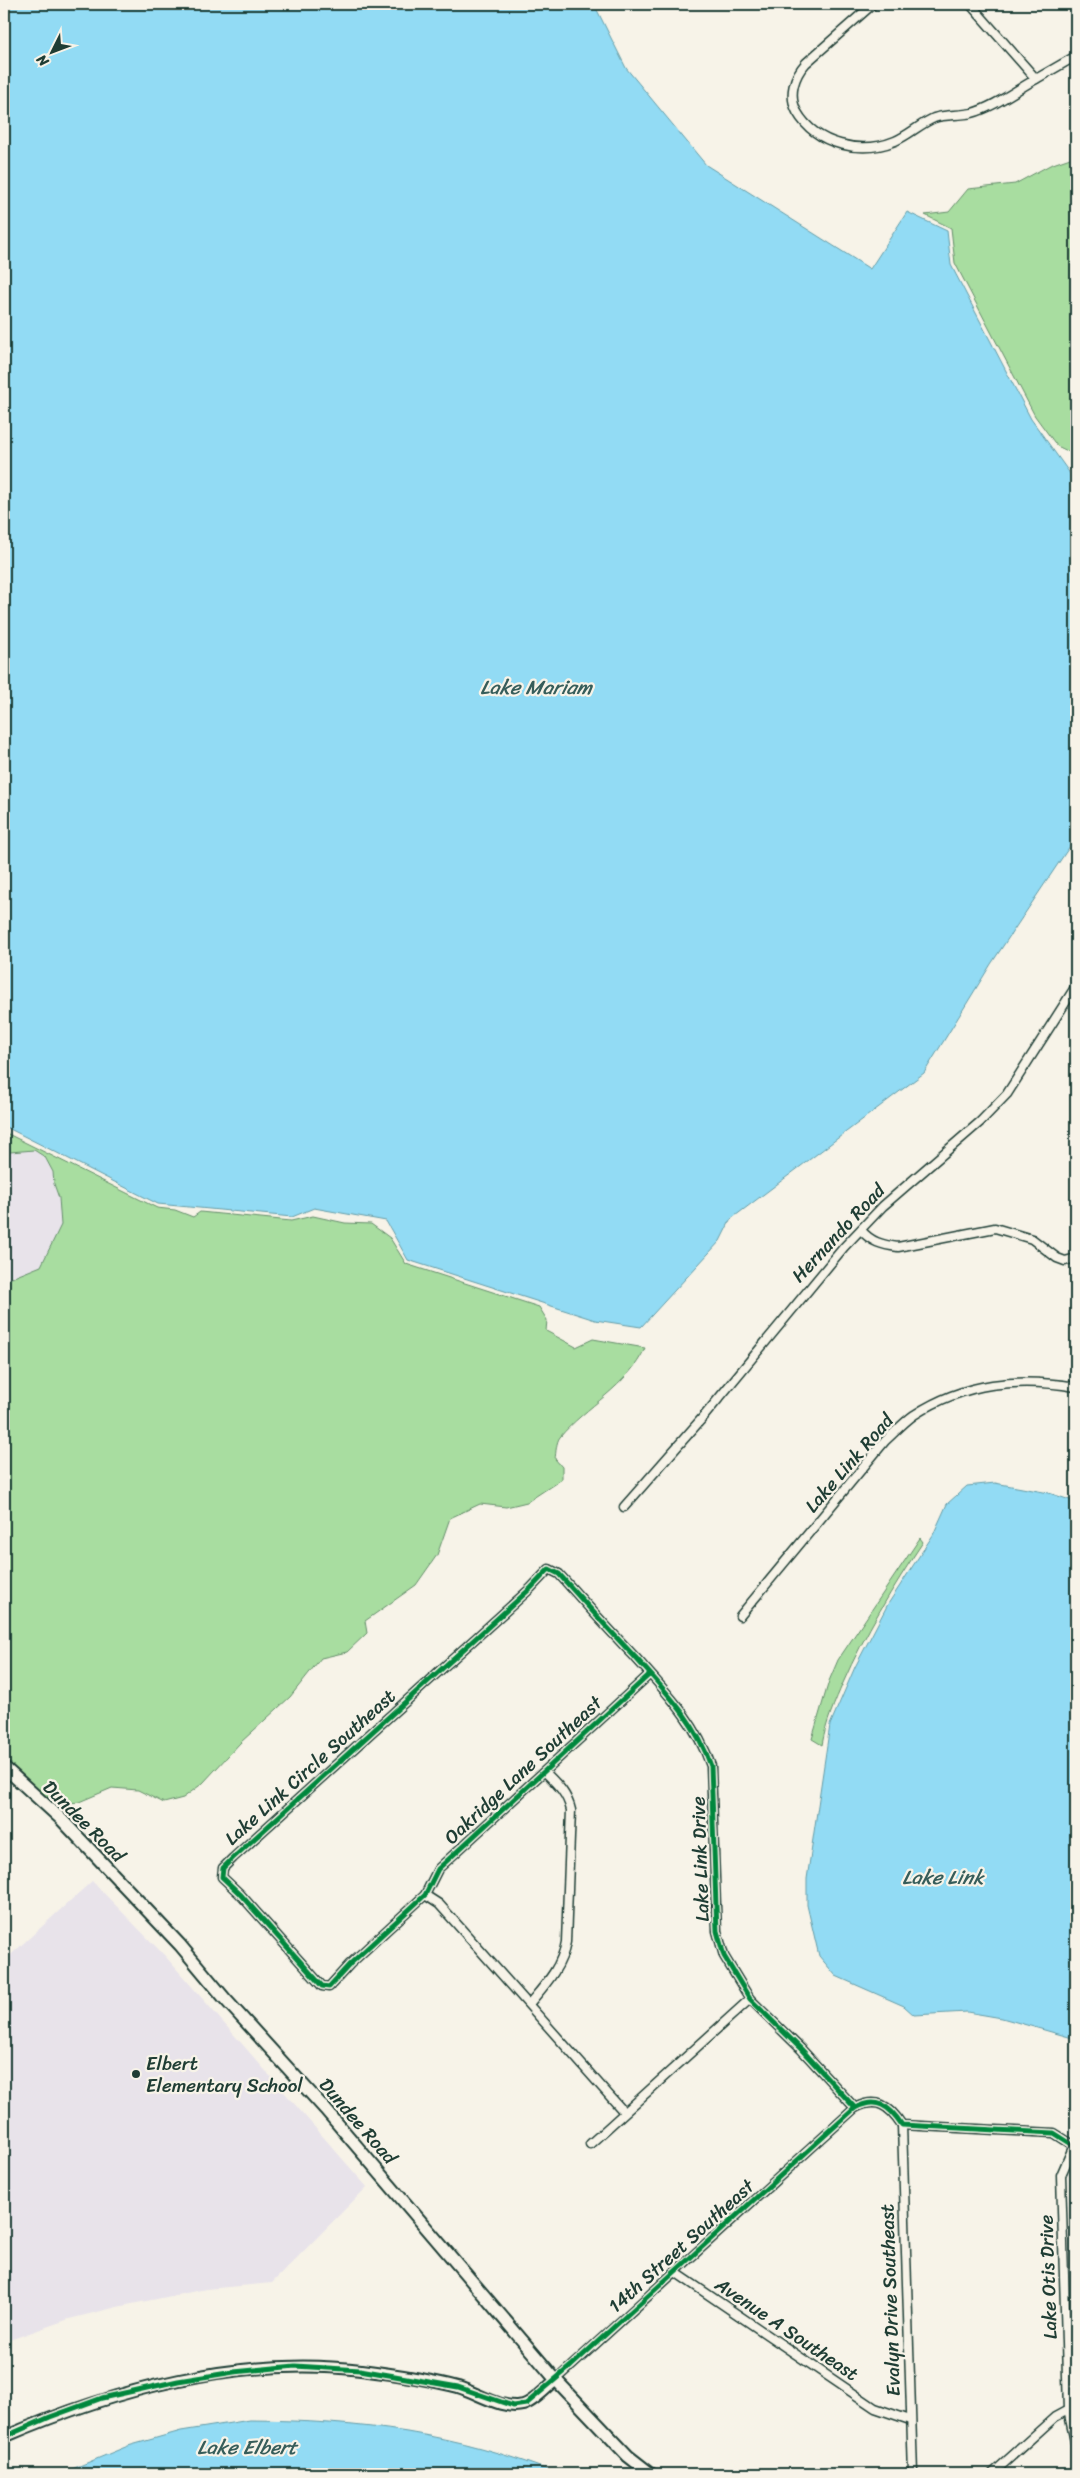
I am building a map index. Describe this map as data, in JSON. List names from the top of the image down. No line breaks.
{"streets":{"main road":["Dundee Road"],"street":["Hernando Road","Lake Link Road","Lake Link Circle Southeast","Oakridge Lane Southeast","Lake Link Drive","14th Street Southeast","Lake Otis Drive","Evalyn Drive Southeast","Avenue A Southeast"]},"crossings":[["Lake Link Circle Southeast","Oakridge Lane Southeast"],["Lake Link Circle Southeast","Lake Link Drive"],["Oakridge Lane Southeast","Lake Link Drive"],["Dundee Road","14th Street Southeast"],["Lake Link Drive","14th Street Southeast"],["14th Street Southeast","Avenue A Southeast"],["Evalyn Drive Southeast","Avenue A Southeast"]],"water":["Lake Mariam","Lake Link","Lake Elbert"],"places":["Elbert Elementary School"],"north":"bottom left"}
